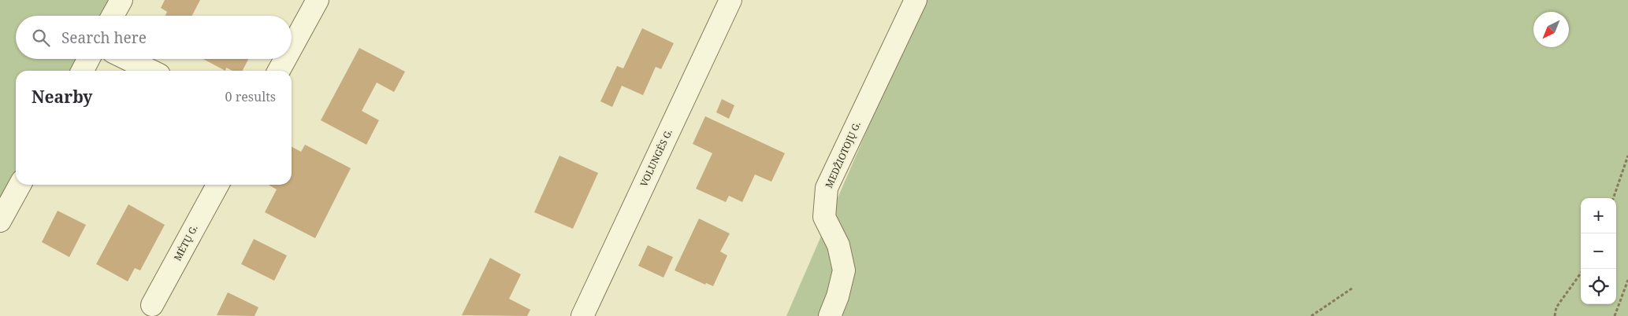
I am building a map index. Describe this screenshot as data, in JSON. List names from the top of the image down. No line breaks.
{"streets":{"street":["MEDŽIOTOJŲ G.","VOLUNGĖS G.","MĖTŲ G."]},"north":"bottom left","page":{"search":"Search here","heading":["Nearby","0 results"],"map_buttons":["+","−"]}}
